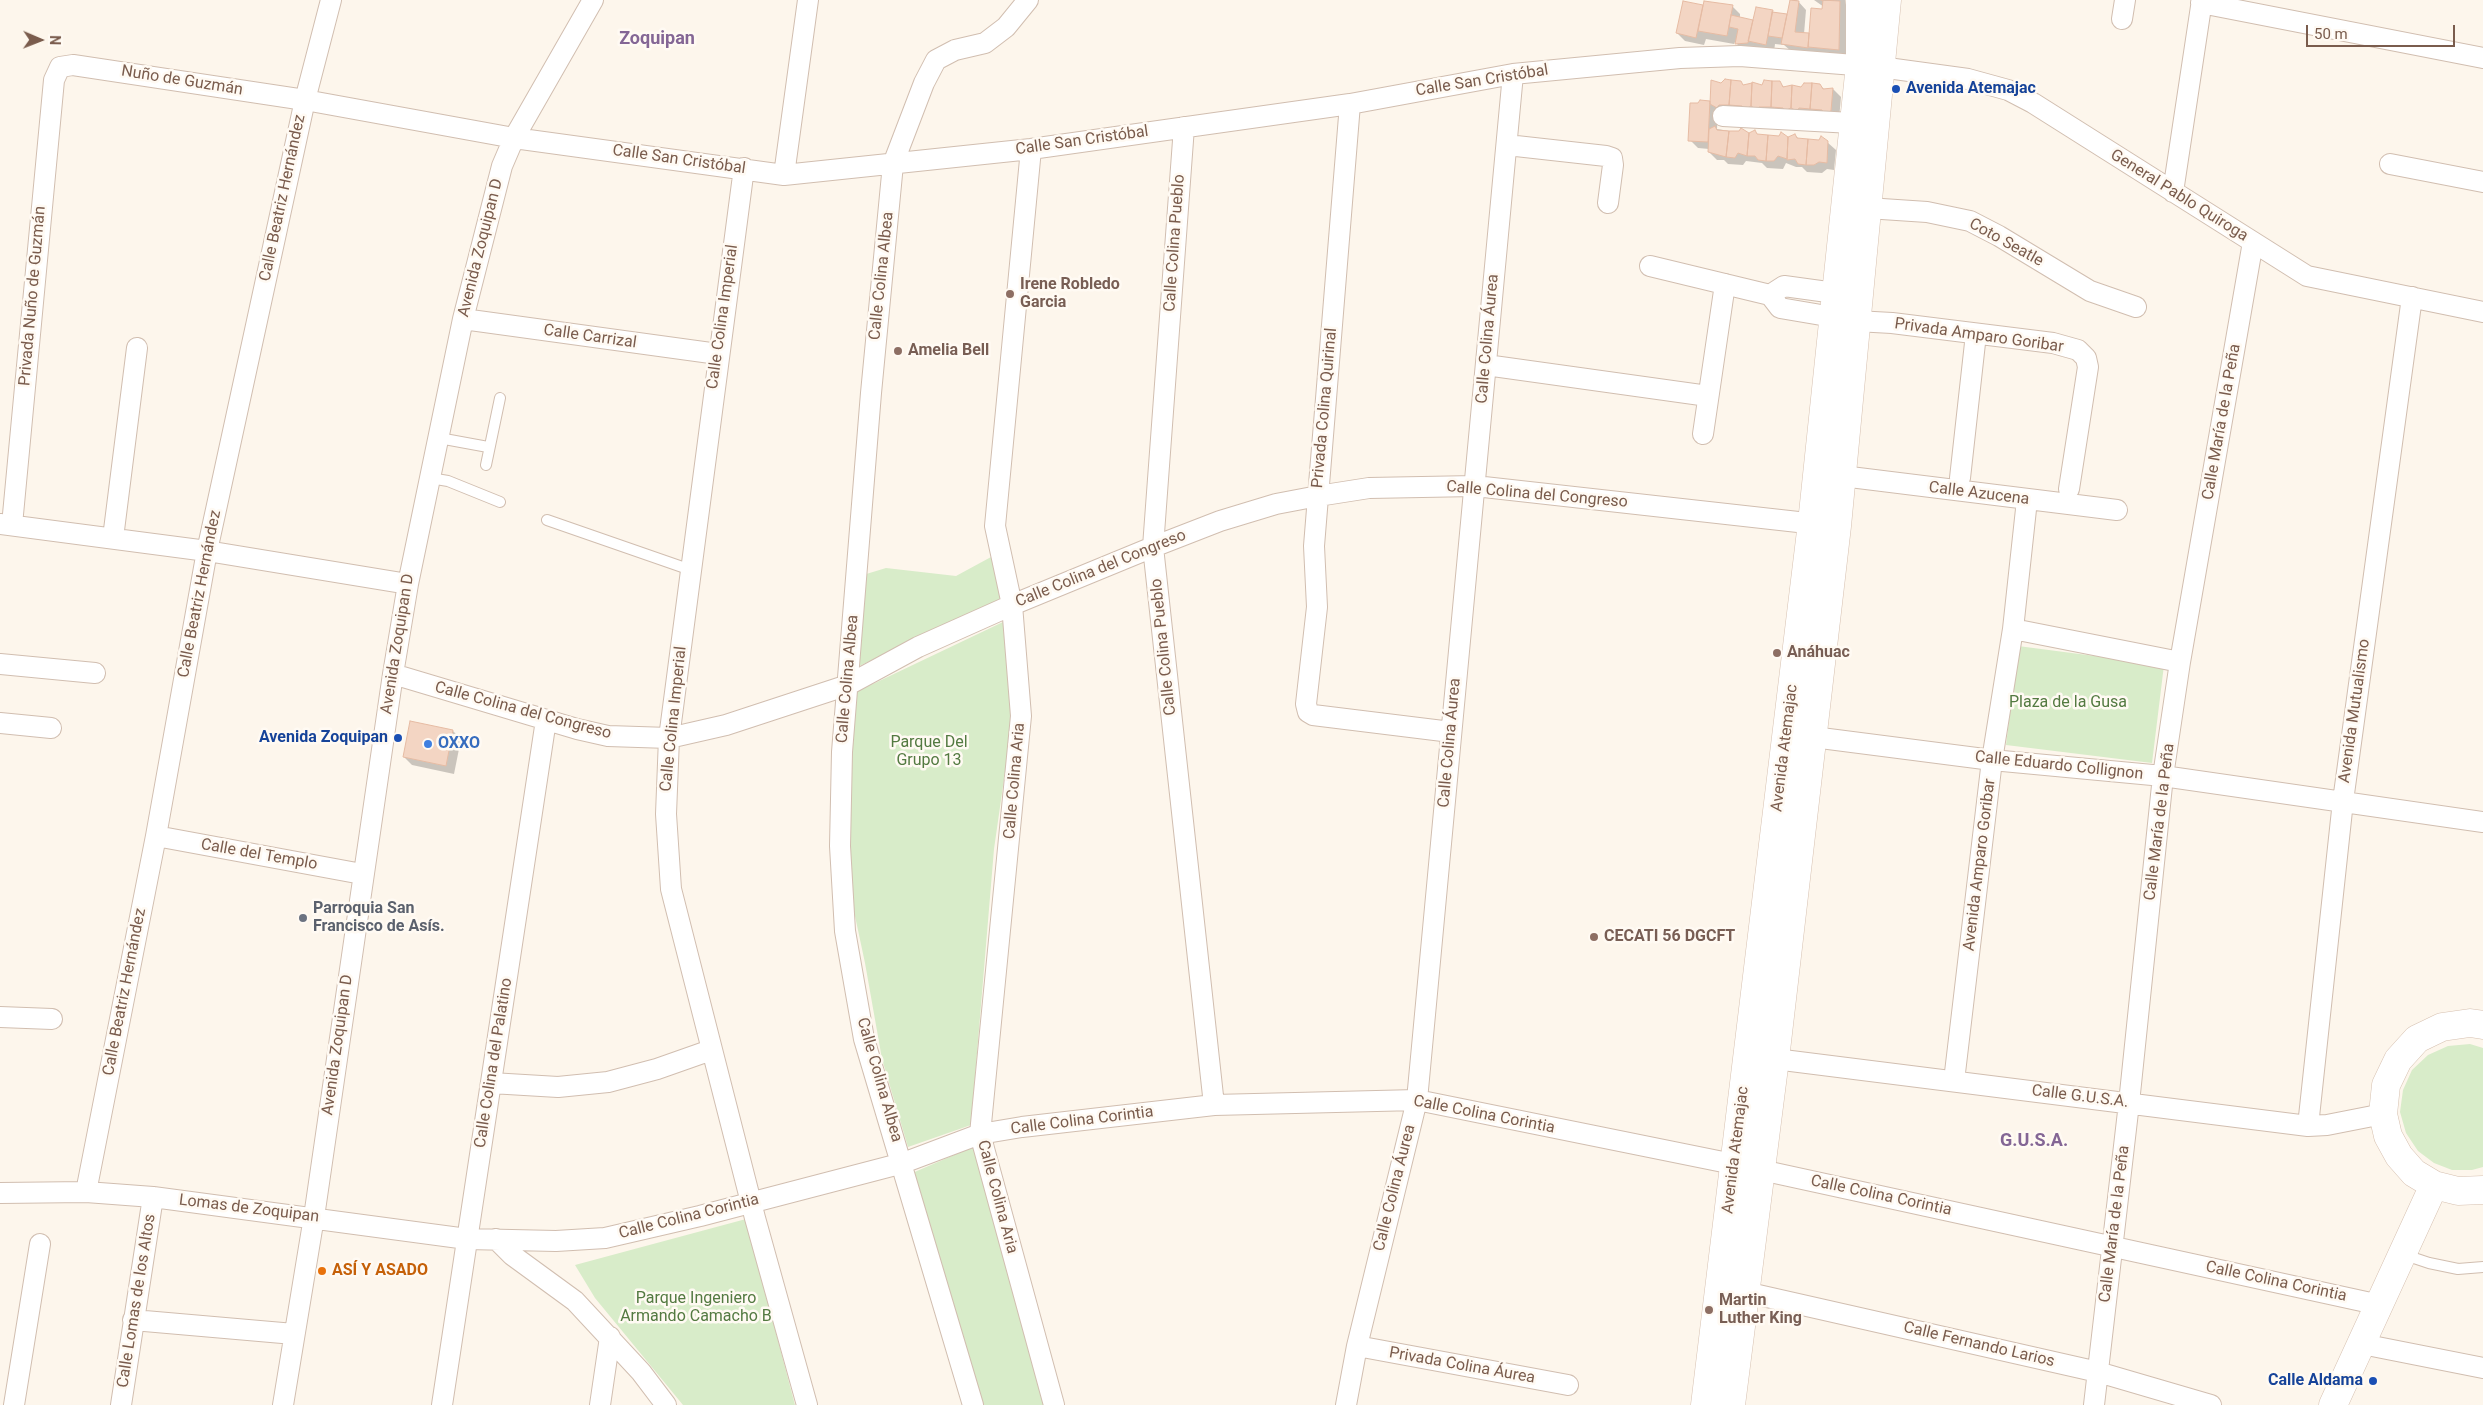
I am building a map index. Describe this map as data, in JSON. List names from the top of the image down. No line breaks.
{"streets":{"main road":["Avenida Atemajac"],"street":["Nuño de Guzmán","Calle San Cristóbal","General Pablo Quiroga","Calle Beatriz Hernández","Calle Colina Pueblo","Coto Seatle","Avenida Zoquipan D","Calle Colina Albea","Privada Nuño de Guzmán","Calle Colina Imperial","Privada Amparo Goribar","Calle Carrizal","Calle Colina Áurea","Privada Colina Quirinal","Calle María de la Peña","Calle Azucena","Calle Colina del Congreso","Avenida Mutualismo","Calle Eduardo Collignon","Calle Colina Aria","Calle del Templo","Avenida Amparo Goribar","Calle Colina del Palatino","Calle G.U.S.A.","Calle Colina Corintia","Lomas de Zoquipan","Calle Lomas de los Altos","Calle Fernando Larios","Privada Colina Áurea"]},"crossings":[["Nuño de Guzmán","Calle San Cristóbal"],["Nuño de Guzmán","Calle Beatriz Hernández"],["Nuño de Guzmán","Privada Nuño de Guzmán"],["Calle San Cristóbal","General Pablo Quiroga"],["Calle San Cristóbal","Calle Beatriz Hernández"],["Calle San Cristóbal","Calle Colina Pueblo"],["Calle San Cristóbal","Avenida Zoquipan D"],["Calle San Cristóbal","Calle Colina Albea"],["Calle San Cristóbal","Calle Colina Imperial"],["Calle San Cristóbal","Calle Colina Áurea"],["Calle San Cristóbal","Privada Colina Quirinal"],["Calle San Cristóbal","Avenida Atemajac"],["Calle San Cristóbal","Calle Colina Aria"],["General Pablo Quiroga","Calle María de la Peña"],["General Pablo Quiroga","Avenida Mutualismo"],["General Pablo Quiroga","Avenida Atemajac"],["Calle Beatriz Hernández","Calle del Templo"],["Calle Beatriz Hernández","Lomas de Zoquipan"],["Calle Colina Pueblo","Calle Colina del Congreso"],["Calle Colina Pueblo","Calle Colina Corintia"],["Coto Seatle","Avenida Atemajac"],["Avenida Zoquipan D","Calle Carrizal"],["Avenida Zoquipan D","Calle Colina del Congreso"],["Avenida Zoquipan D","Calle del Templo"],["Avenida Zoquipan D","Lomas de Zoquipan"],["Calle Colina Albea","Calle Colina del Congreso"],["Calle Colina Albea","Calle Colina Corintia"],["Calle Colina Imperial","Calle Carrizal"],["Calle Colina Imperial","Calle Colina del Congreso"],["Calle Colina Imperial","Calle Colina Corintia"],["Privada Amparo Goribar","Avenida Atemajac"],["Calle Colina Áurea","Privada Colina Quirinal"],["Calle Colina Áurea","Calle Colina del Congreso"],["Calle Colina Áurea","Calle Colina Corintia"],["Calle Colina Áurea","Privada Colina Áurea"],["Privada Colina Quirinal","Calle Colina del Congreso"],["Calle María de la Peña","Calle Eduardo Collignon"],["Calle María de la Peña","Calle G.U.S.A."],["Calle María de la Peña","Calle Colina Corintia"],["Calle María de la Peña","Calle Fernando Larios"],["Calle Azucena","Avenida Atemajac"],["Calle Azucena","Avenida Amparo Goribar"],["Calle Colina del Congreso","Avenida Atemajac"],["Calle Colina del Congreso","Calle Colina Aria"],["Calle Colina del Congreso","Calle Colina del Palatino"],["Avenida Mutualismo","Calle Eduardo Collignon"],["Avenida Mutualismo","Calle G.U.S.A."],["Avenida Atemajac","Calle Eduardo Collignon"],["Avenida Atemajac","Calle G.U.S.A."],["Avenida Atemajac","Calle Colina Corintia"],["Avenida Atemajac","Calle Fernando Larios"],["Calle Eduardo Collignon","Avenida Amparo Goribar"],["Calle Colina Aria","Calle Colina Corintia"],["Avenida Amparo Goribar","Calle G.U.S.A."],["Calle Colina del Palatino","Lomas de Zoquipan"],["Calle Colina Corintia","Lomas de Zoquipan"],["Lomas de Zoquipan","Calle Lomas de los Altos"]],"districts":["Zoquipan","G.U.S.A."],"parks":["Plaza de la Gusa","Parque Del Grupo 13","Parque Ingeniero Armando Camacho B"],"places":["Avenida Atemajac","Irene Robledo Garcia","Amelia Bell","Anáhuac","Avenida Zoquipan","OXXO","Parroquia San Francisco de Asís.","CECATI 56 DGCFT","ASÍ Y ASADO","Martin Luther King","Calle Aldama"],"scale_bar":"50 m","north":"right"}
